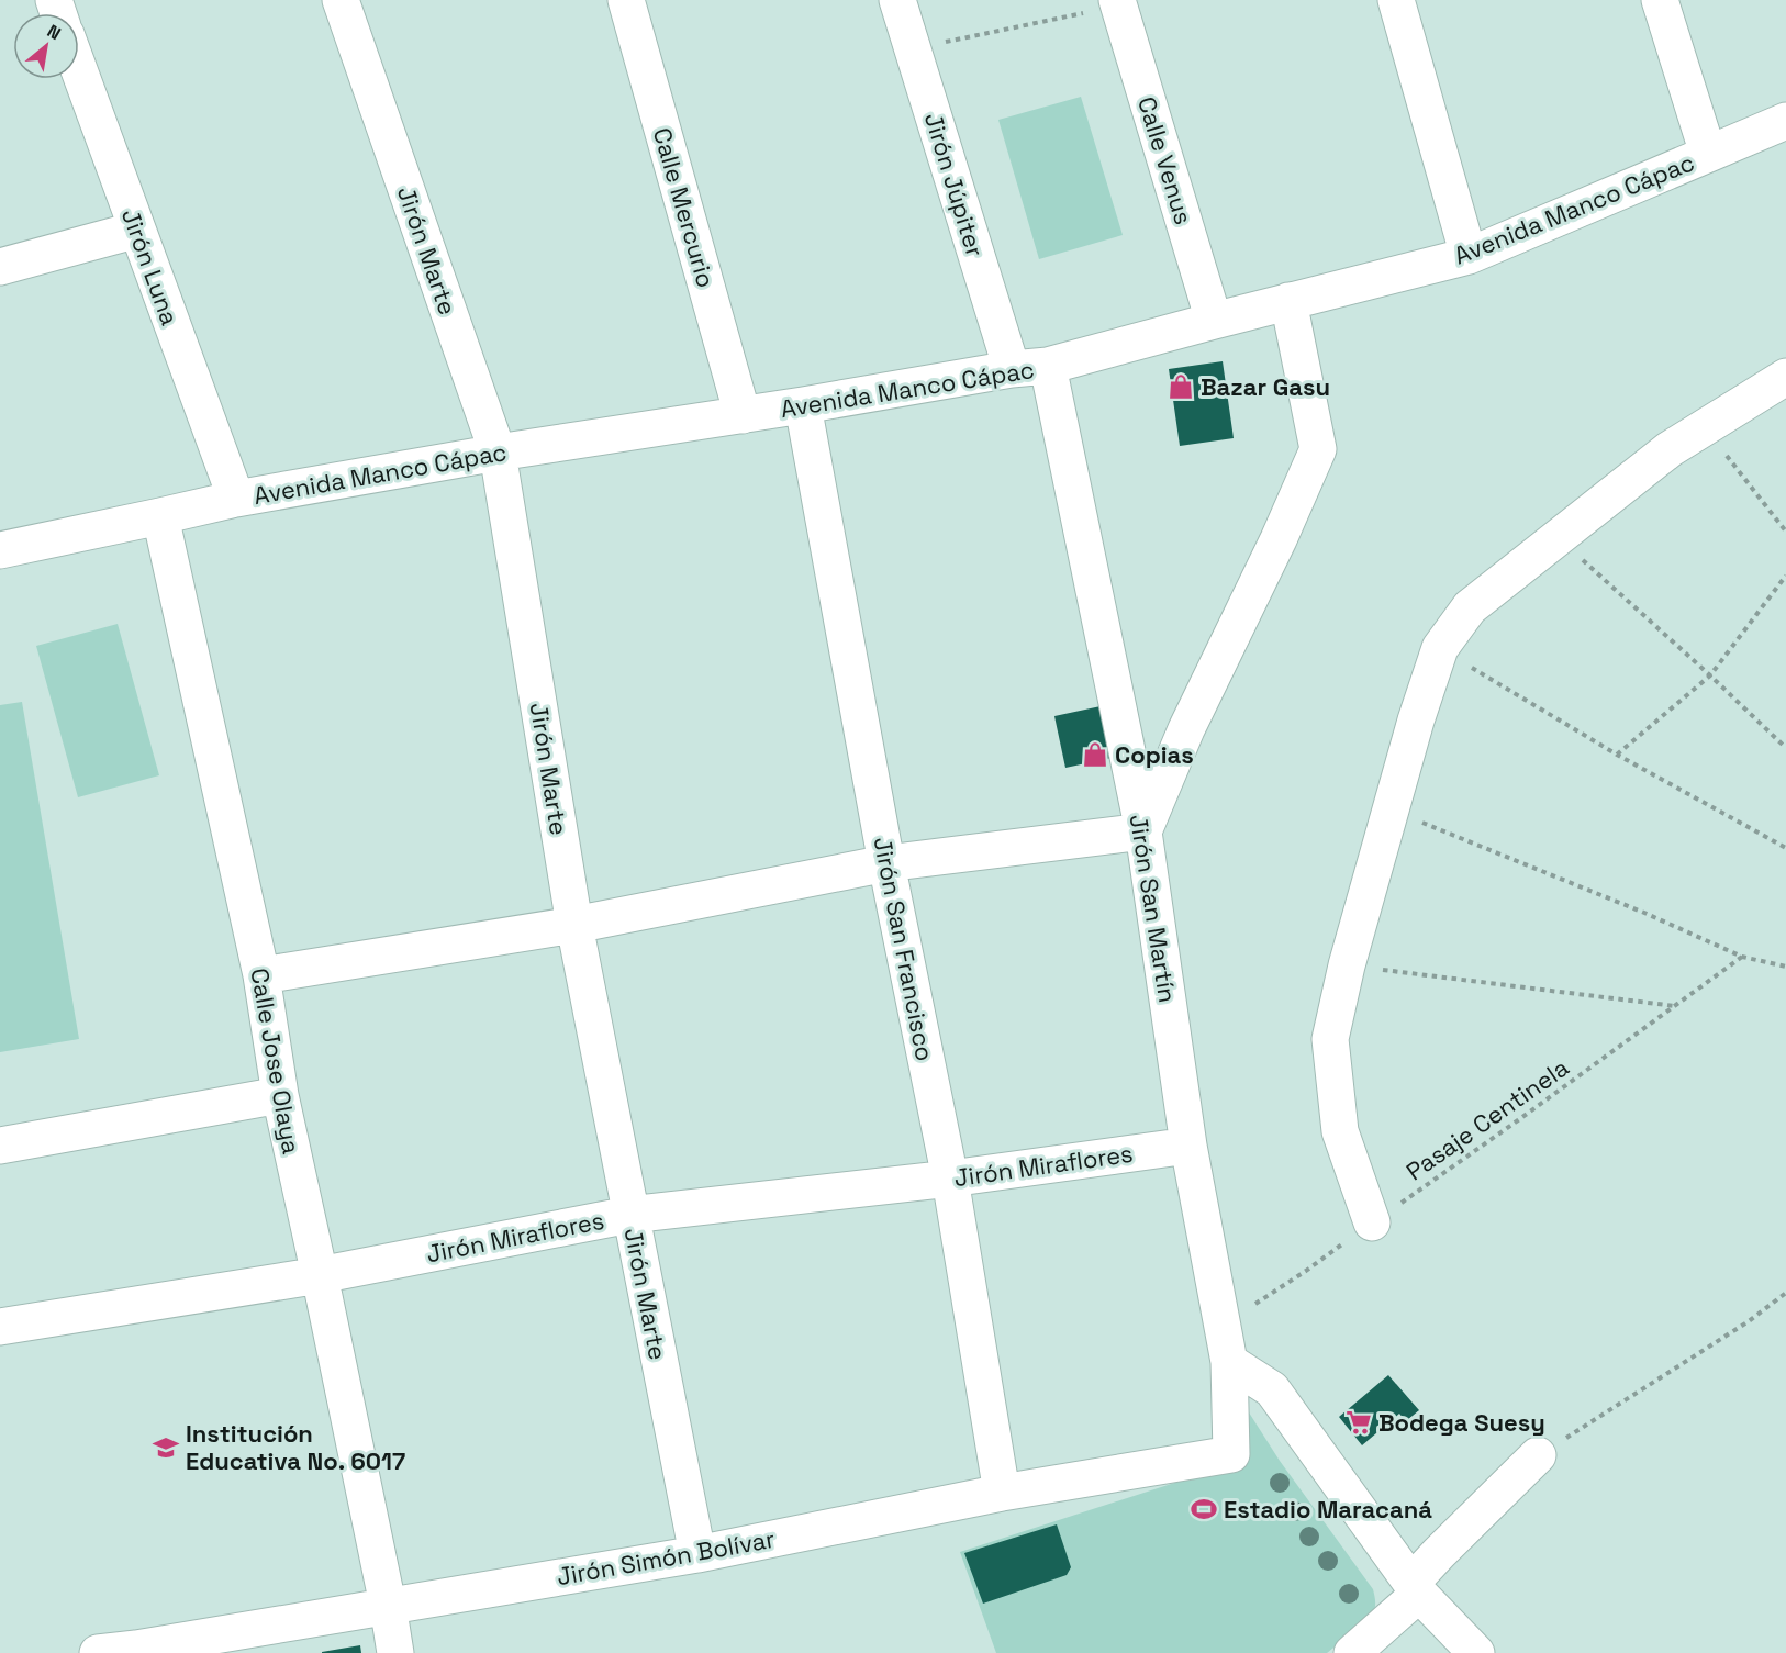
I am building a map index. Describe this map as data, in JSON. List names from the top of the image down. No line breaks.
{"streets":{"street":["Calle Venus","Jirón Júpiter","Calle Mercurio","Avenida Manco Cápac","Jirón Marte","Jirón Luna","Jirón San Martín","Jirón San Francisco","Calle Jose Olaya","Jirón Miraflores","Jirón Simón Bolívar"],"path":["Pasaje Centinela"]},"crossings":[["Calle Venus","Avenida Manco Cápac"],["Jirón Júpiter","Avenida Manco Cápac"],["Calle Mercurio","Avenida Manco Cápac"],["Avenida Manco Cápac","Jirón Marte"],["Avenida Manco Cápac","Jirón Luna"],["Avenida Manco Cápac","Jirón San Martín"],["Avenida Manco Cápac","Jirón San Francisco"],["Avenida Manco Cápac","Calle Jose Olaya"],["Jirón Marte","Jirón Miraflores"],["Jirón Marte","Jirón Simón Bolívar"],["Jirón San Martín","Jirón Miraflores"],["Jirón San Martín","Jirón Simón Bolívar"],["Jirón San Francisco","Jirón Miraflores"],["Jirón San Francisco","Jirón Simón Bolívar"],["Calle Jose Olaya","Jirón Miraflores"],["Calle Jose Olaya","Jirón Simón Bolívar"]],"places":{"shop":["Bazar Gasu","Copias"],"supermarket":["Bodega Suesy"],"school or university":["Institución Educativa No. 6017"],"sports":["Estadio Maracaná"]},"north":"top right"}
